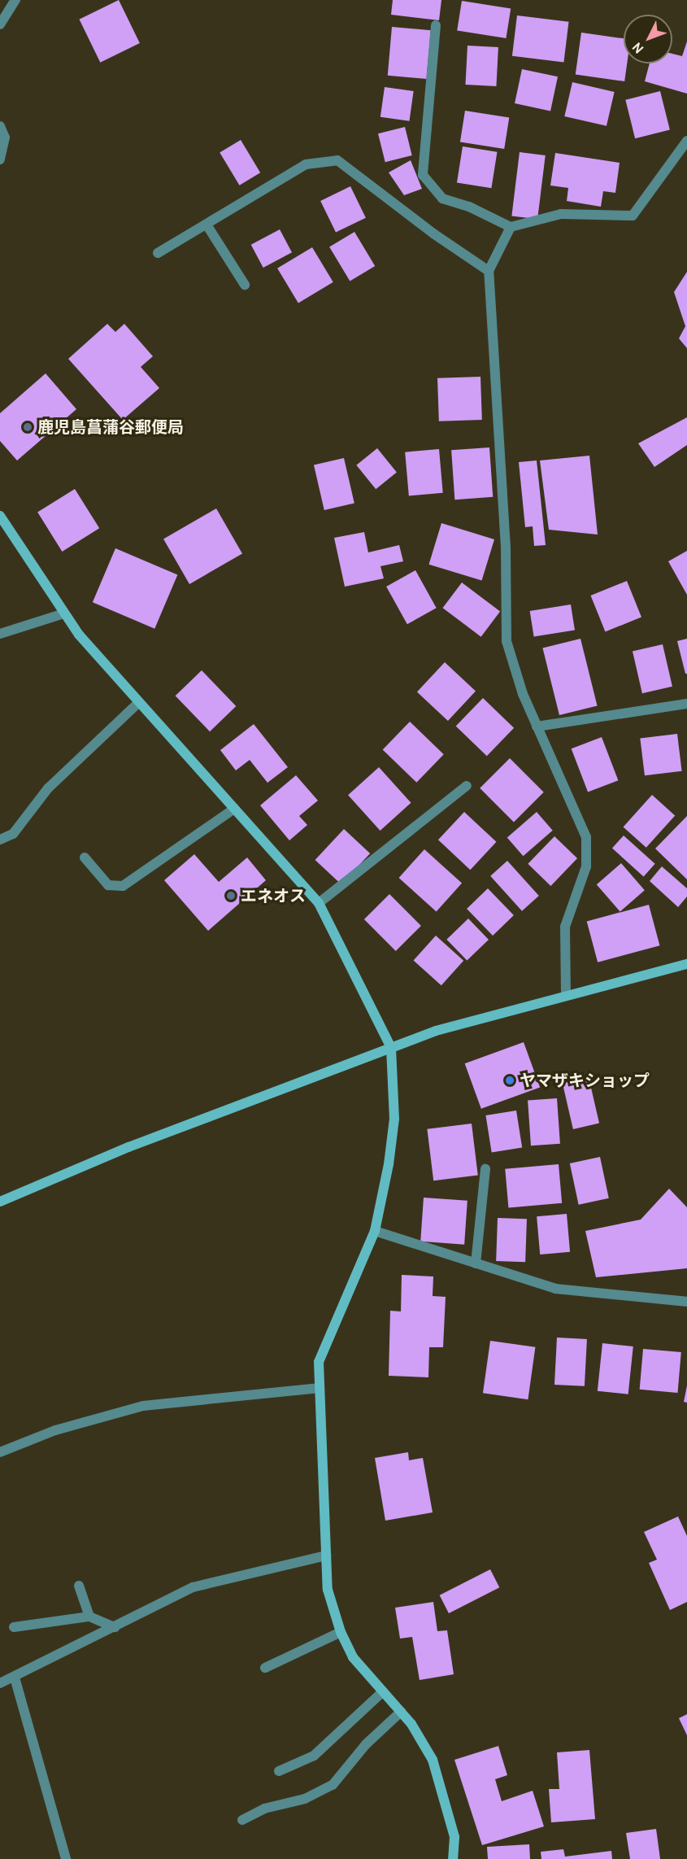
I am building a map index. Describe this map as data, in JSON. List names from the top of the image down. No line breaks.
{"places":["鹿児島菖蒲谷郵便局","エネオス","ヤマザキショップ"],"north":"bottom left"}
